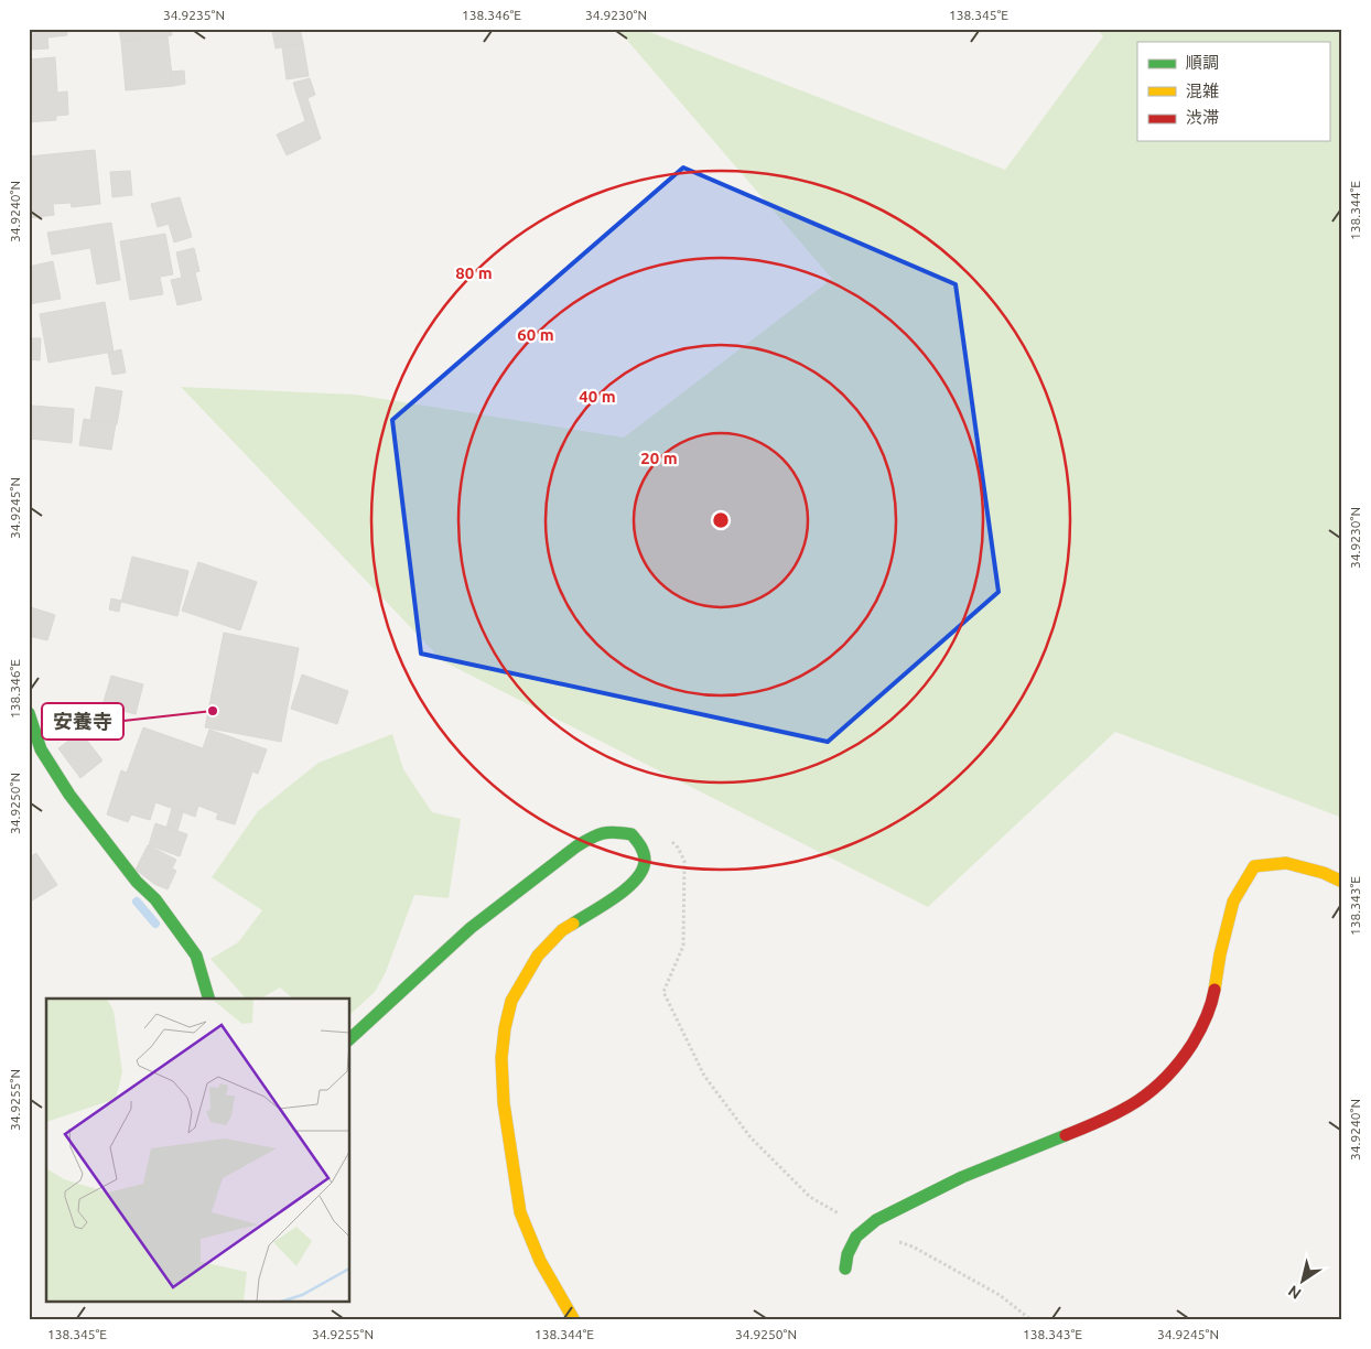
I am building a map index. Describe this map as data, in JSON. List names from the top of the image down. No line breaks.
{"places":["安養寺"],"legend":["順調","混雑","渋滞"],"north":"bottom left","coordinates":["34.9235°N","138.346°E","34.9230°N","138.345°E","138.344°E","34.9240°N","34.9245°N","34.9250°N","138.343°E","34.9255°N"],"rings":["80 m","60 m","40 m","20 m"]}
